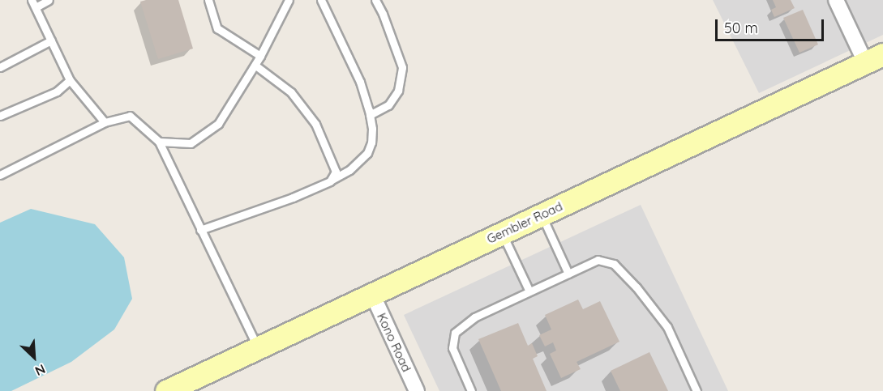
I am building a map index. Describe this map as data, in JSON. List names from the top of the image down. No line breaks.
{"streets":{"main road":["Gembler Road"],"street":["Kono Road"]},"crossings":[["Gembler Road","Kono Road"]],"scale_bar":"50 m","north":"bottom right"}
